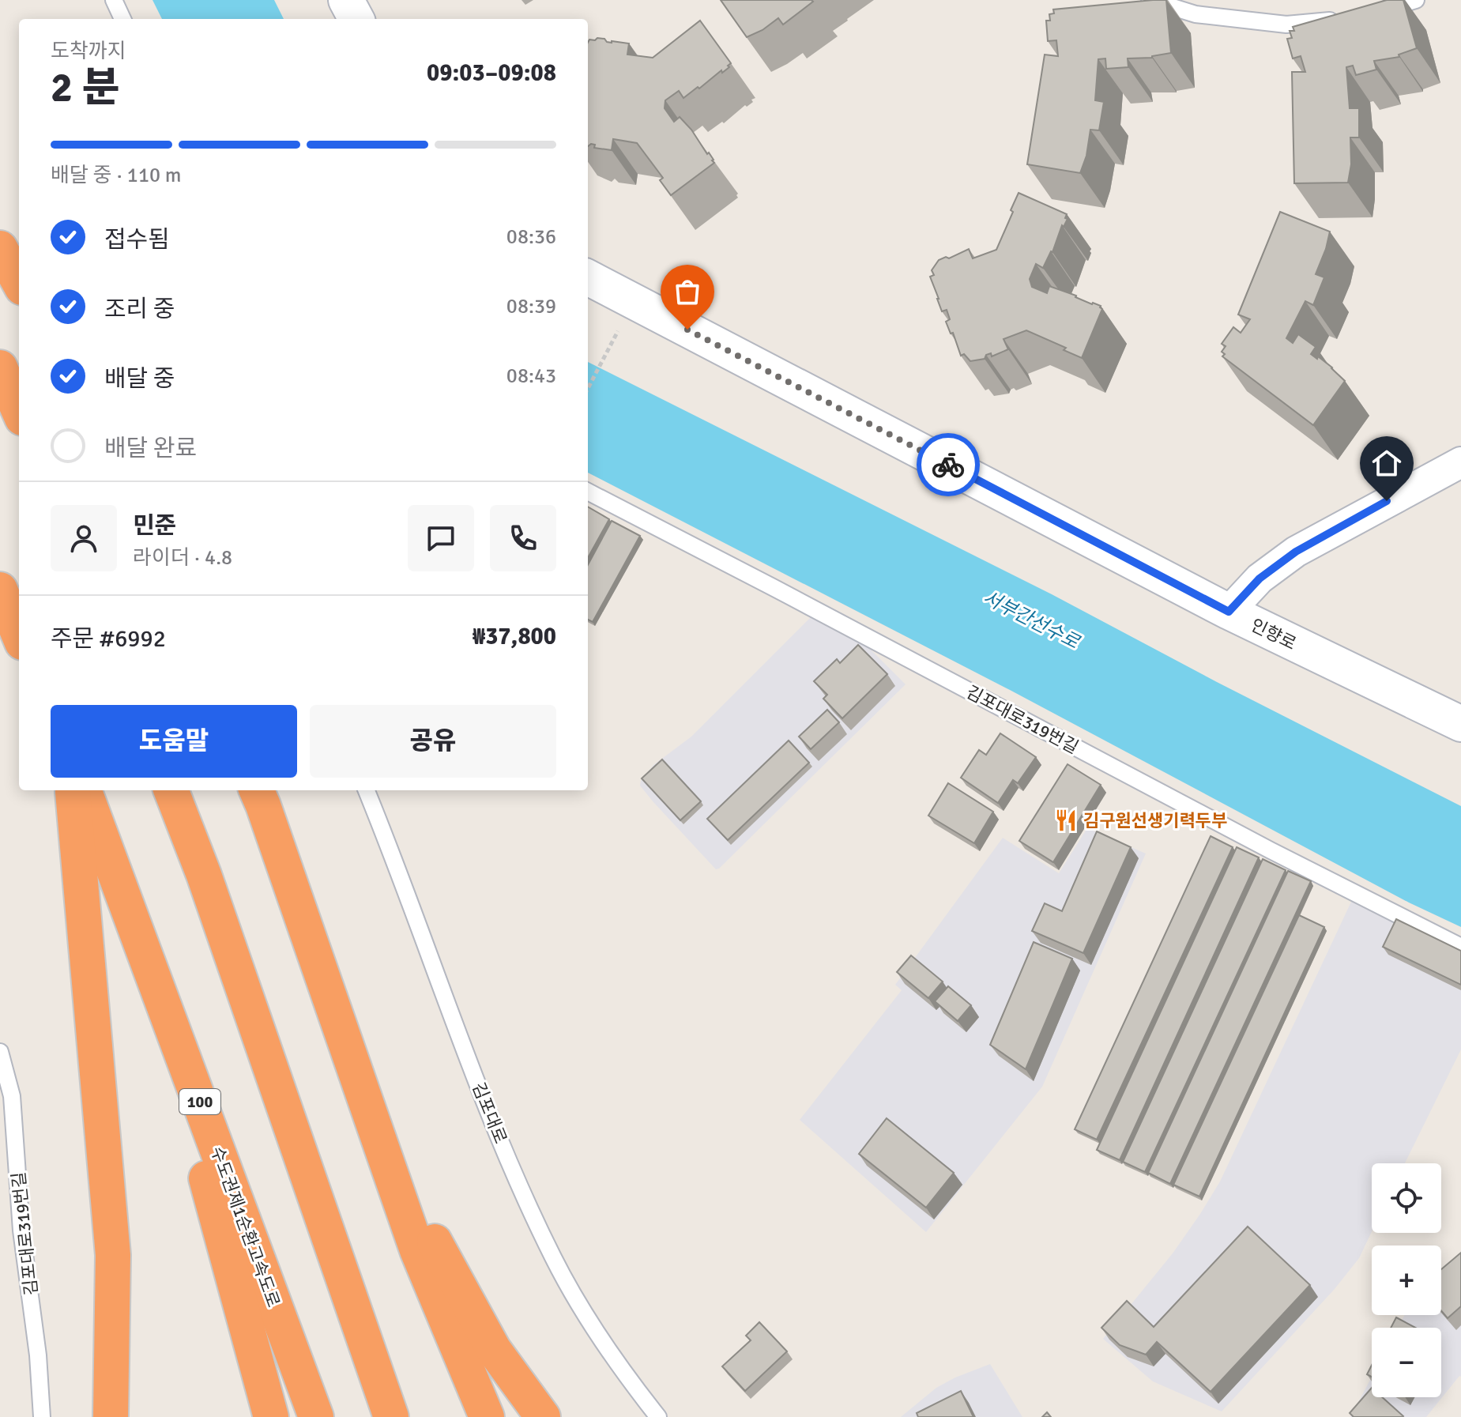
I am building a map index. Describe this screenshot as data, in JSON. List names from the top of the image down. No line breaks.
{"streets":{"highway":["100","수도권제1순환고속도로"],"street":["인향로"],"lane":["김포대로319번길","김포대로"]},"water":["서부간선수로"],"places":{"restaurant":["김구원선생기력두부"]},"page":{"heading":["2 분","도착까지","09:03–09:08"],"panel":["민준","라이더 · 4.8","주문 #6992","₩37,800"],"bar":"배달 중 · 110 m","list":[["접수됨","08:36"],["조리 중","08:39"],["배달 중","08:43"],"배달 완료"],"buttons":["도움말","공유"],"map_buttons":["+","−"]}}
